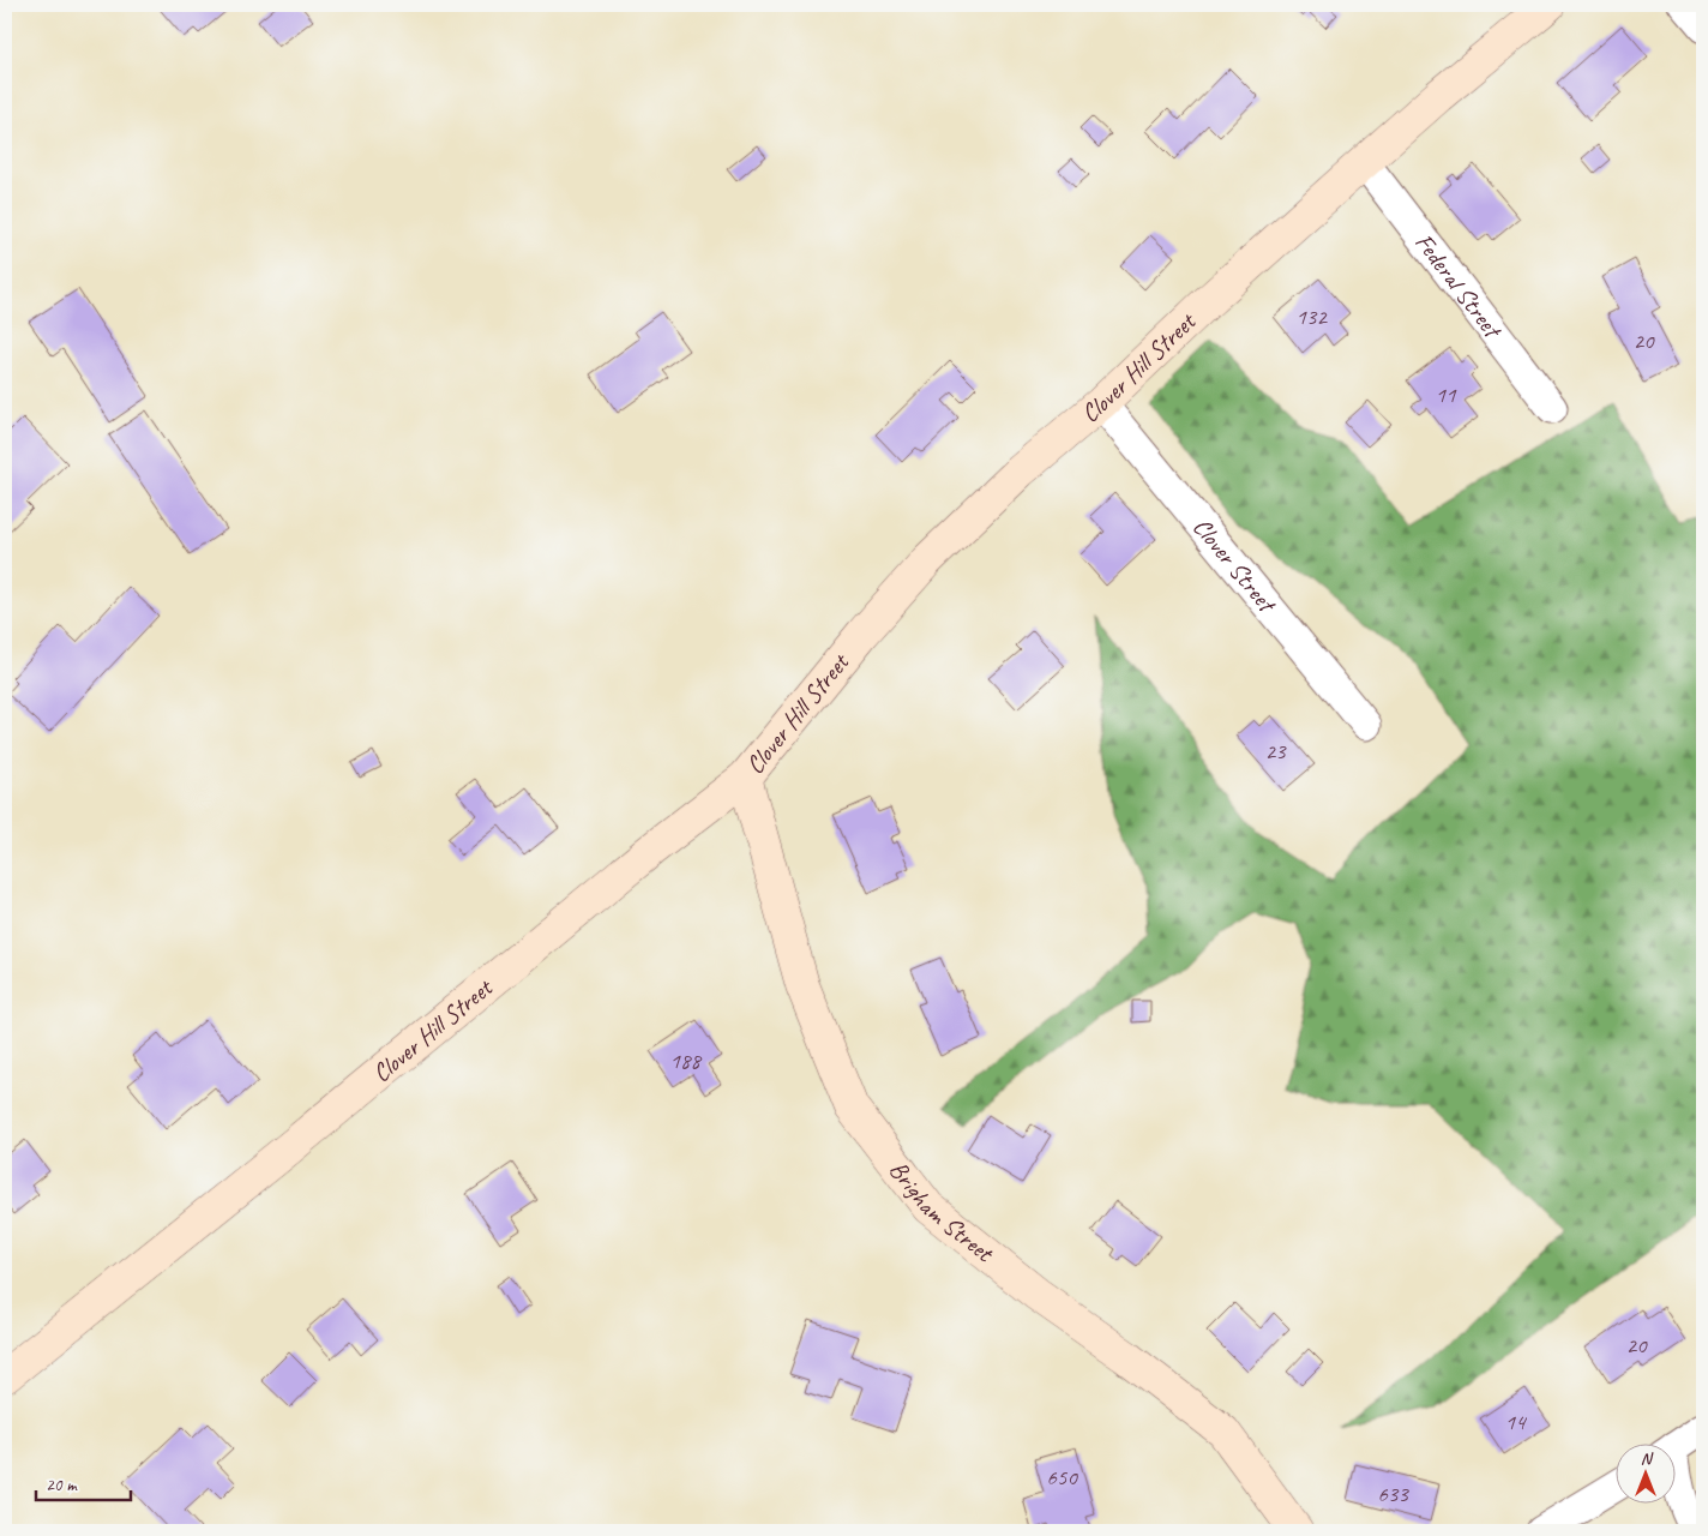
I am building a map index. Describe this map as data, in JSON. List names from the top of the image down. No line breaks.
{"streets":{"street":["Federal Street","Clover Hill Street","Clover Street","Brigham Street"]},"crossings":[["Federal Street","Clover Hill Street"],["Clover Hill Street","Clover Street"],["Clover Hill Street","Brigham Street"]],"house_numbers":["132","20","11","23","188","20","14","650","633"],"scale_bar":"20 m","north":"top"}
